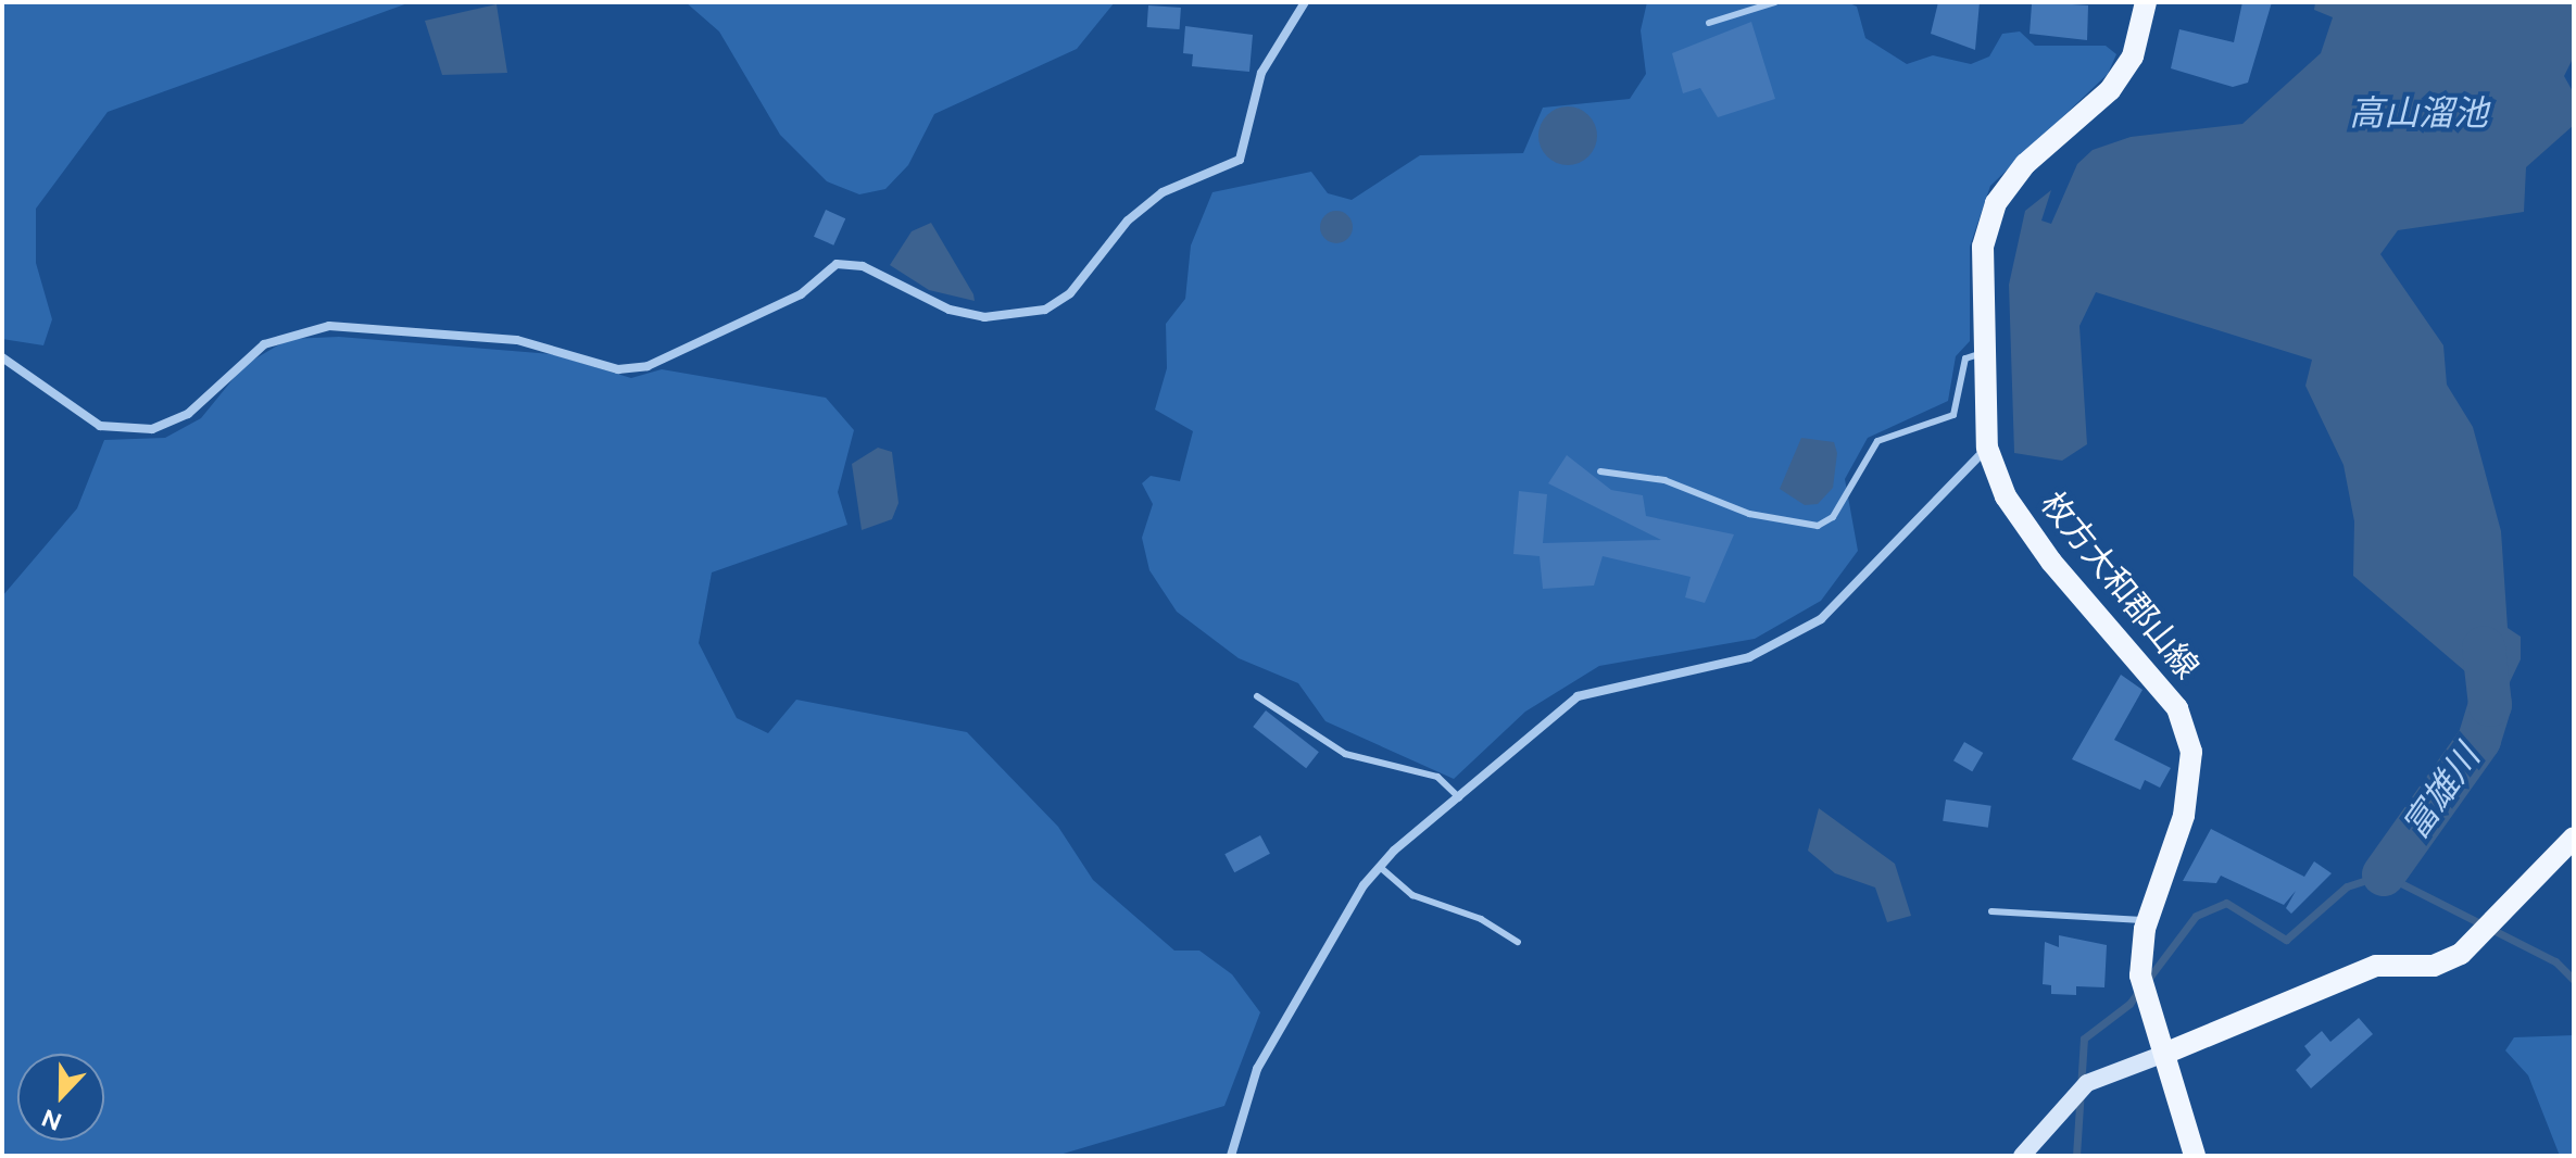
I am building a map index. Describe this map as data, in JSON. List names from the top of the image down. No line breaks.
{"streets":{"main road":["枚方大和郡山線"]},"water":["高山溜池","富雄川"],"north":"bottom"}
